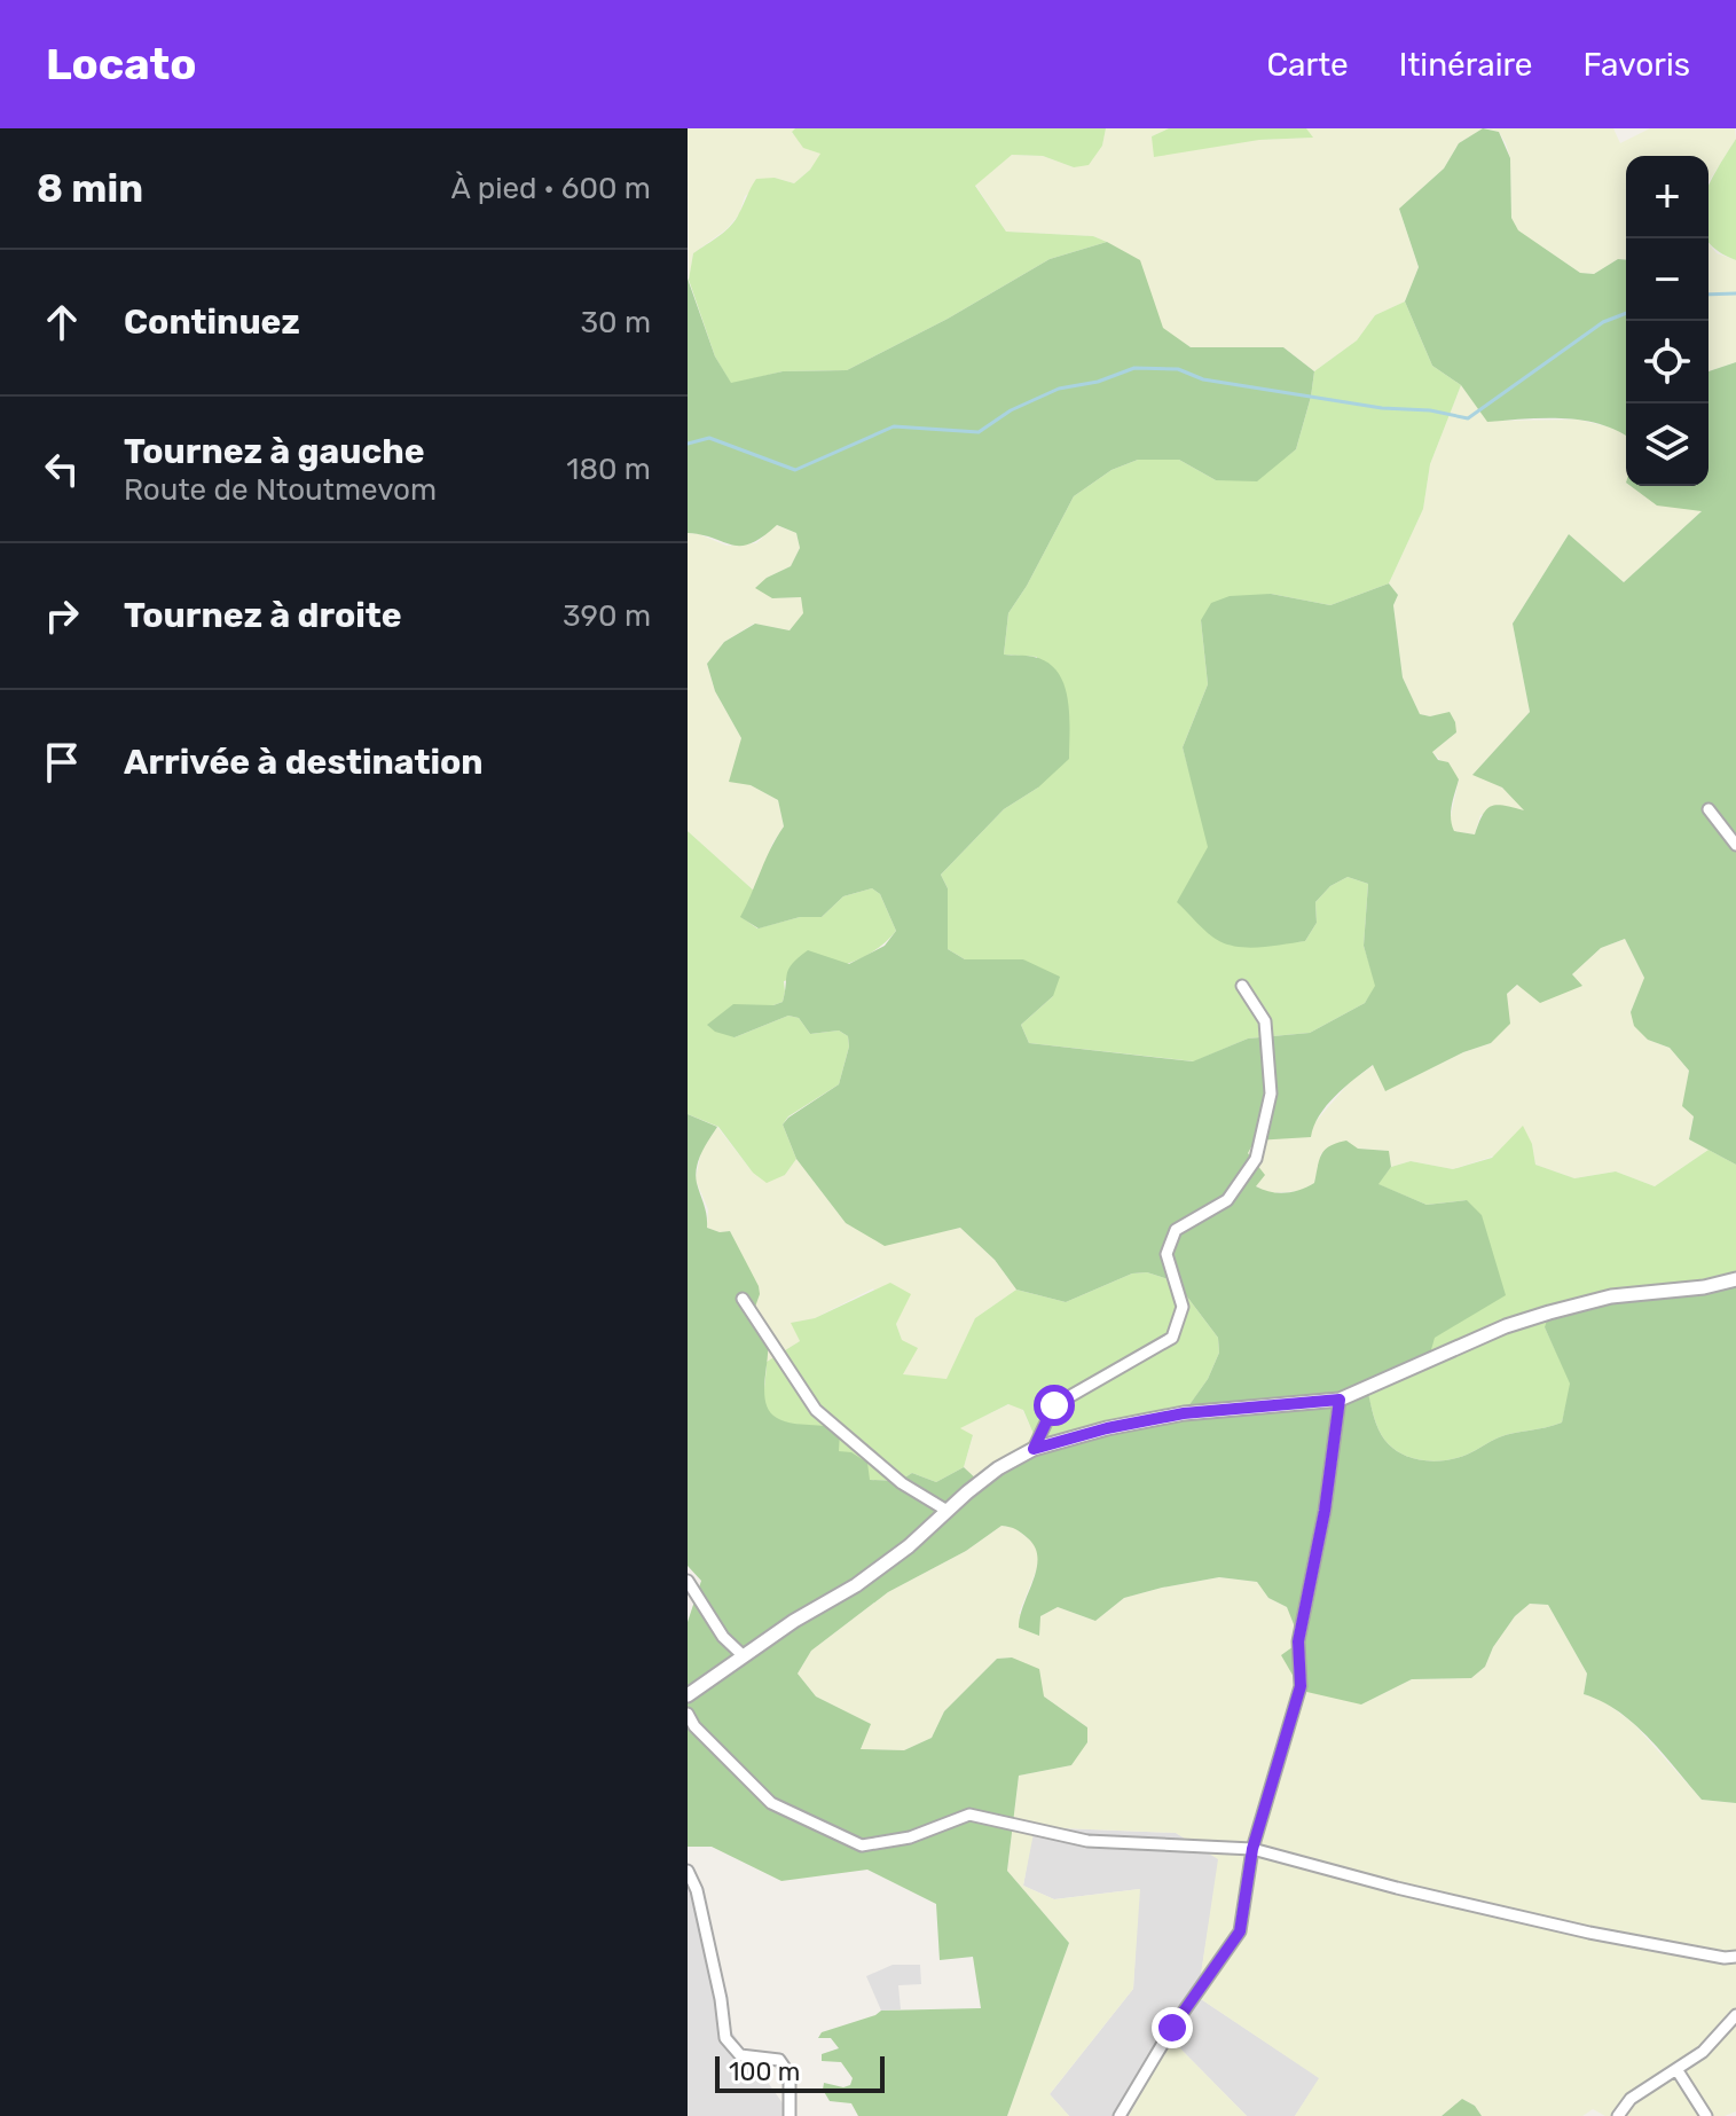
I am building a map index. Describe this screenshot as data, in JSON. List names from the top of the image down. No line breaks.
{"scale_bar":"100 m","page":{"header":"Locato","nav":["Carte","Itinéraire","Favoris"],"heading":["8 min","À pied · 600 m"],"map_buttons":["+","−"],"list":[["Continuez","30 m"],["Tournez à gauche","Route de Ntoutmevom","180 m"],["Tournez à droite","390 m"],"Arrivée à destination"],"scale":"100 m"}}
